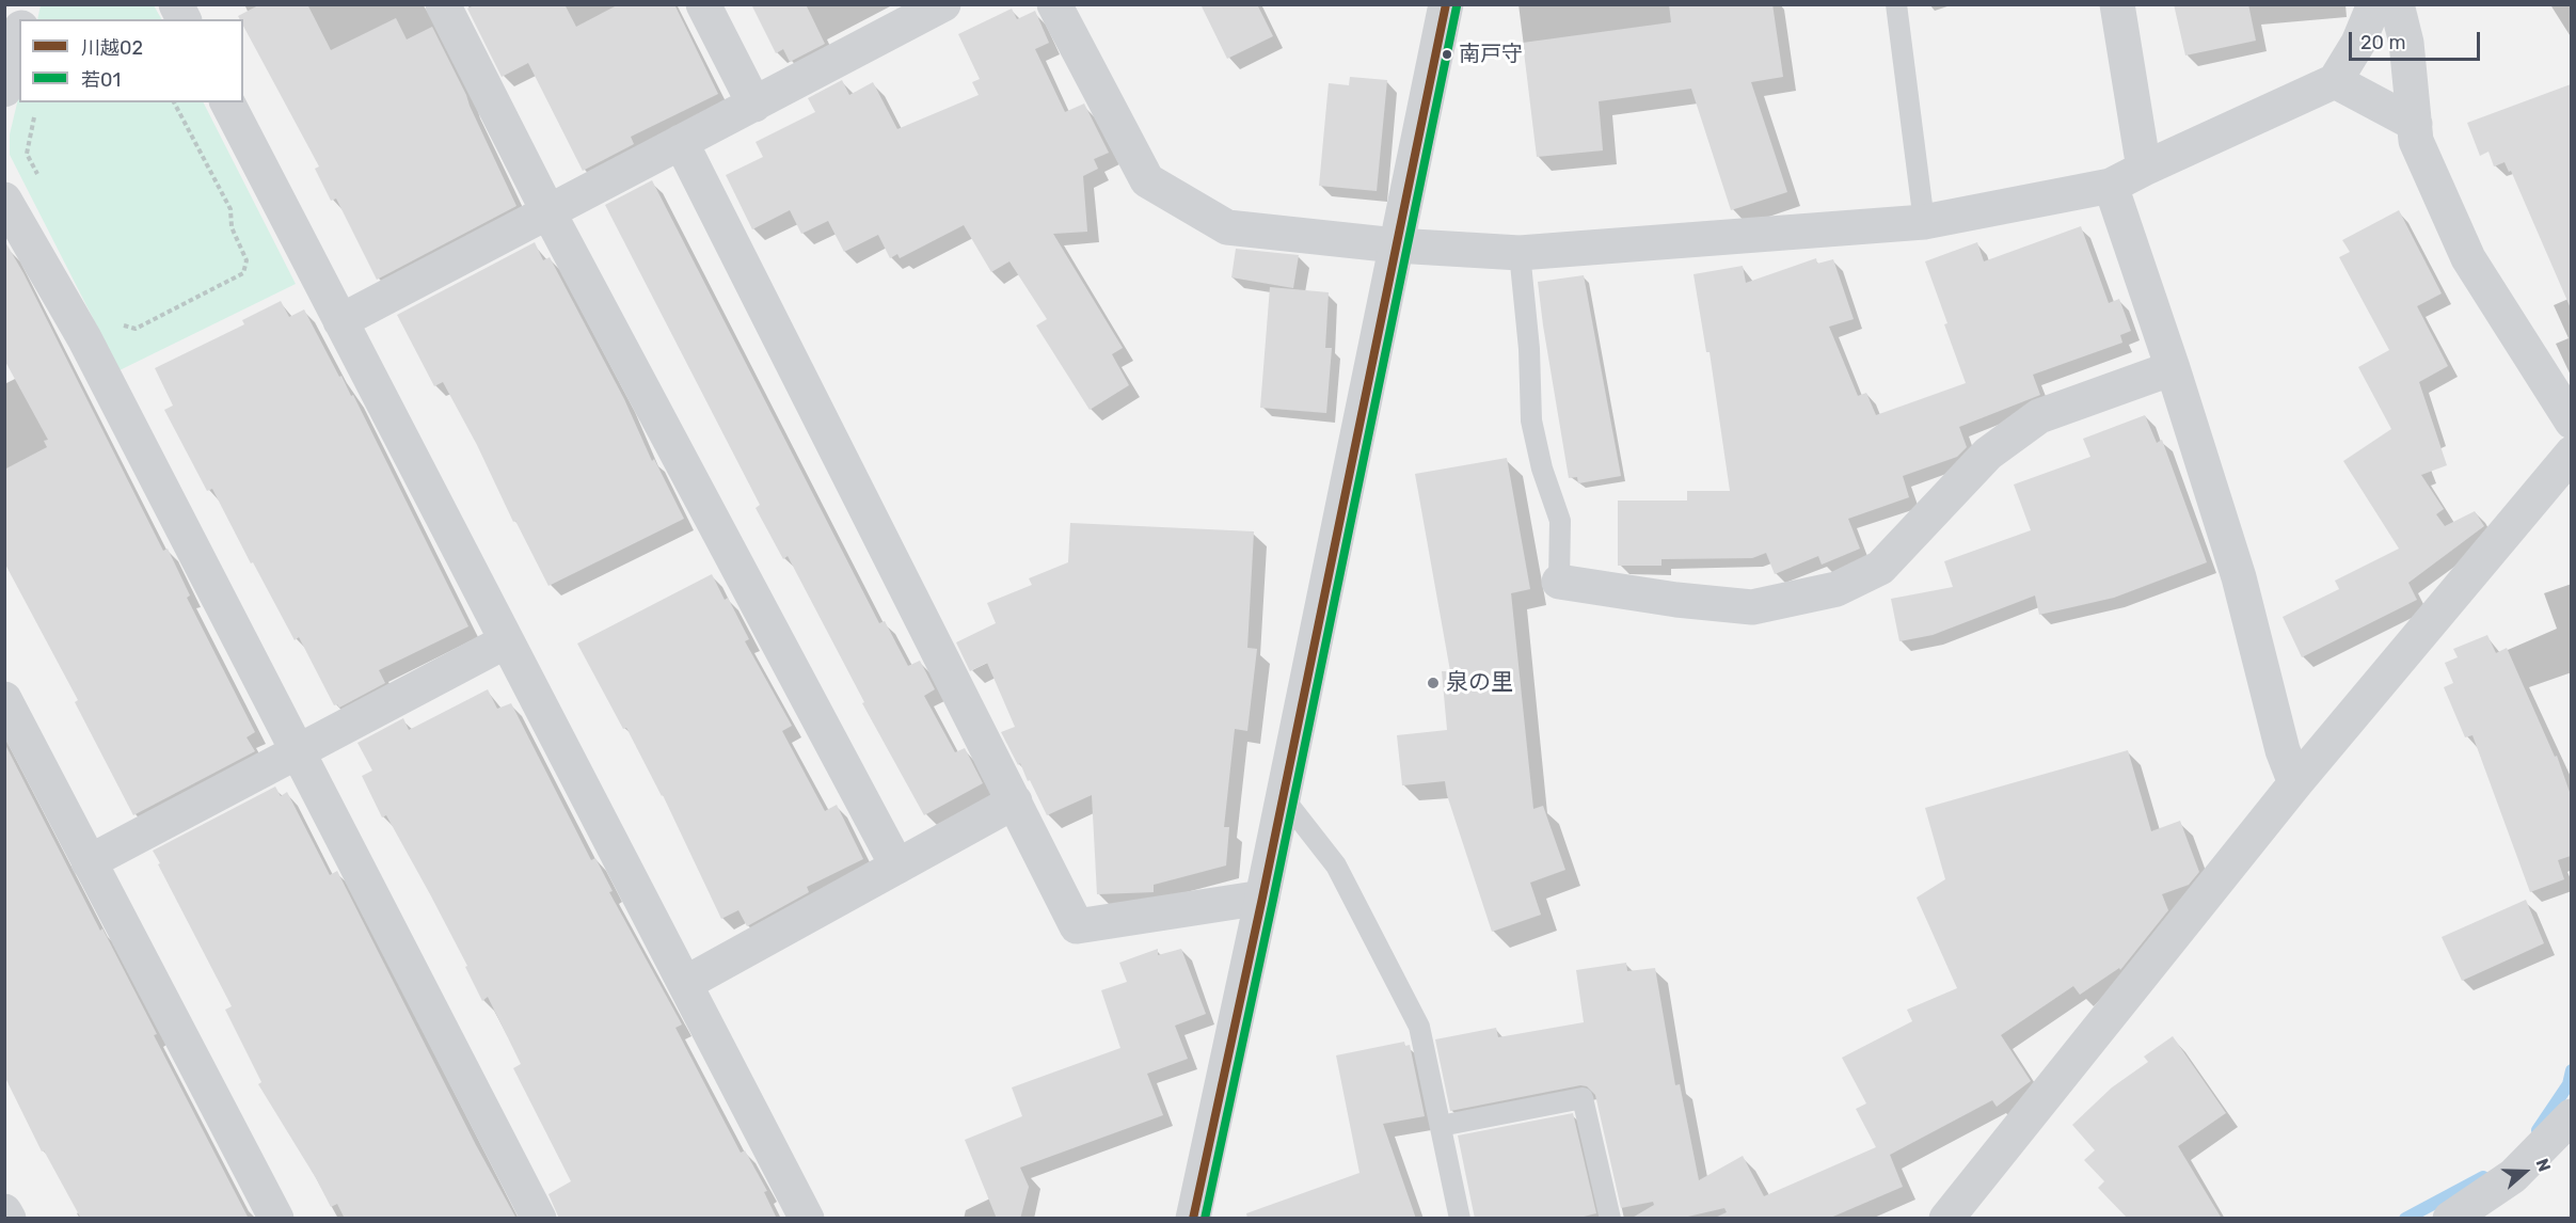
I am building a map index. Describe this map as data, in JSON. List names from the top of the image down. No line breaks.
{"places":["南戸守","泉の里"],"lines":["transit line 川越02","transit line 若01"],"legend":["川越02","若01"],"scale_bar":"20 m","north":"right"}
